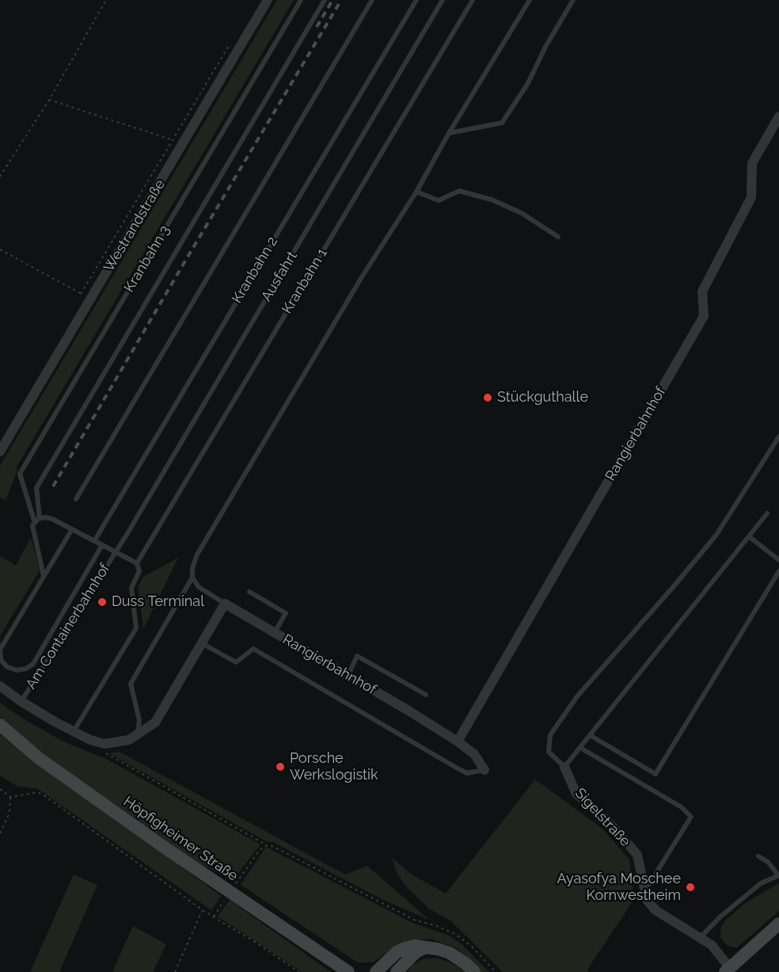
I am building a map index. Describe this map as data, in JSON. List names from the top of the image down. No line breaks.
{"streets":{"main road":["Höpfigheimer Straße"],"street":["Westrandstraße","Rangierbahnhof","Am Containerbahnhof","Sigelstraße"],"lane":["Kranbahn 3","Kranbahn 2","Ausfahrt","Kranbahn 1"]},"crossings":[["Ausfahrt","Am Containerbahnhof"],["Kranbahn 1","Am Containerbahnhof"],["Rangierbahnhof","Am Containerbahnhof"]],"places":["Stückguthalle","Duss Terminal","Porsche Werkslogistik","Ayasofya Moschee Kornwestheim"]}
